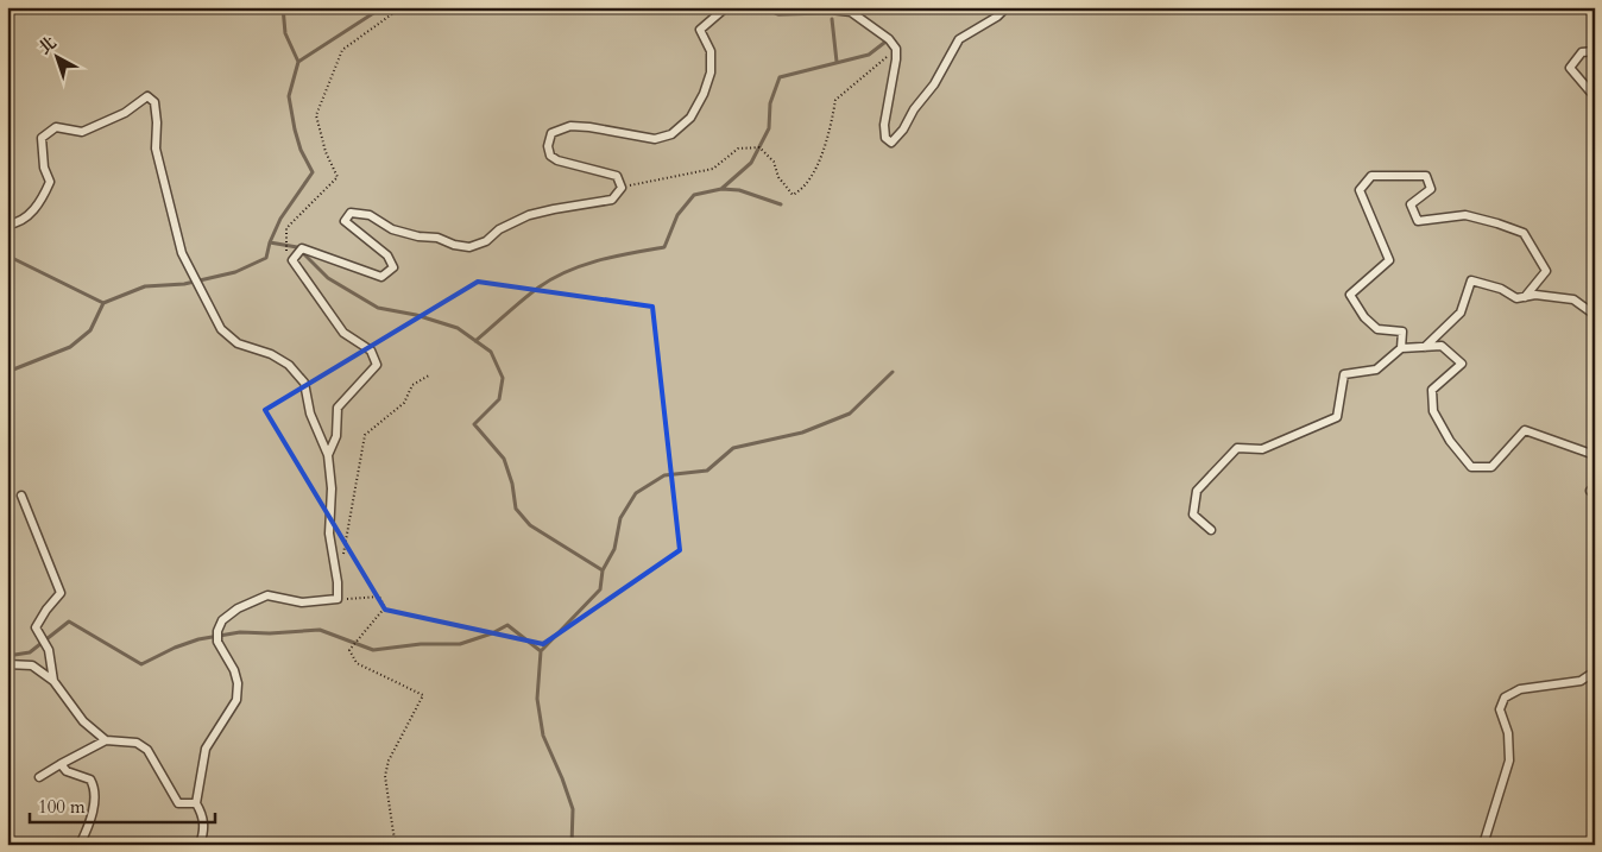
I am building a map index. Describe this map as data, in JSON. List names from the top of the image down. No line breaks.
{"scale_bar":"100 m","north":"top left"}
